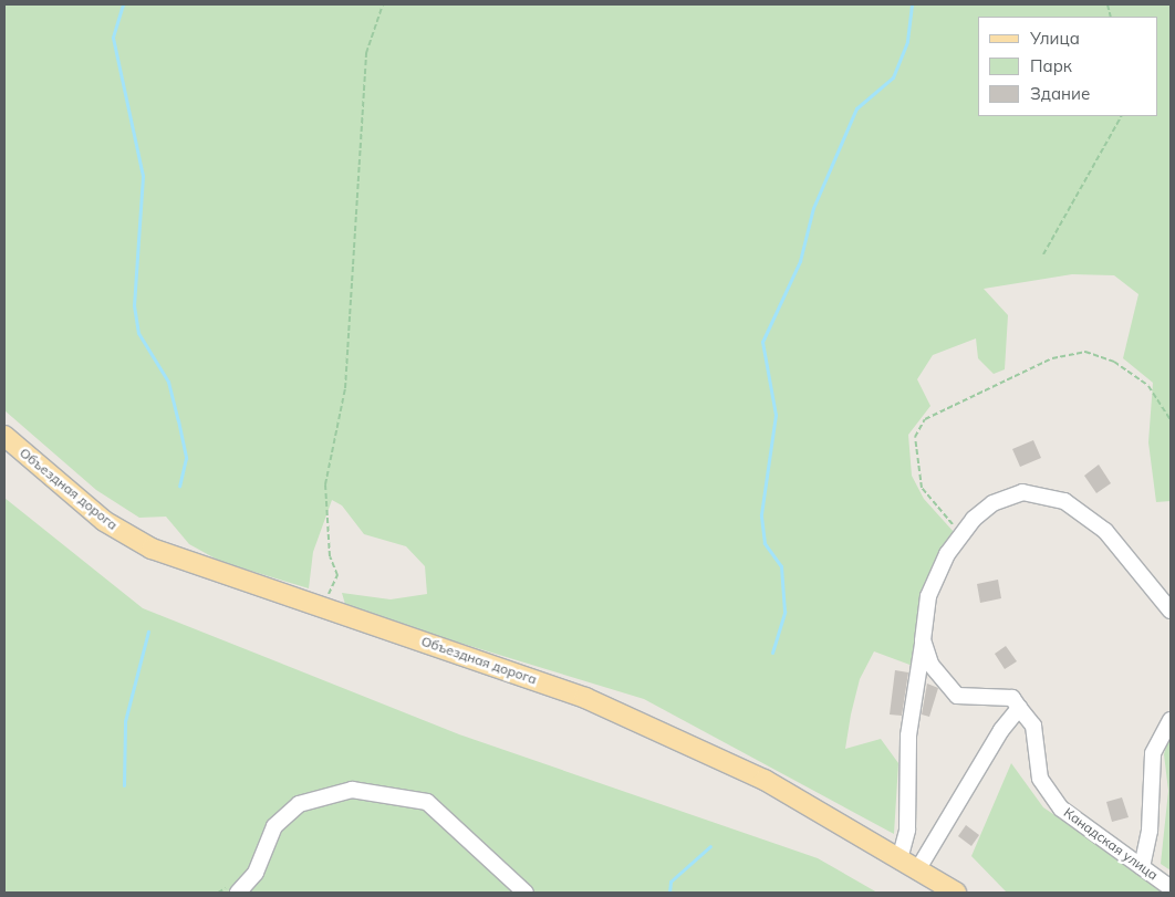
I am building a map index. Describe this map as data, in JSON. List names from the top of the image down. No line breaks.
{"streets":{"main road":["Объездная дорога"],"street":["Канадская улица"]},"legend":["Улица","Парк","Здание"]}
